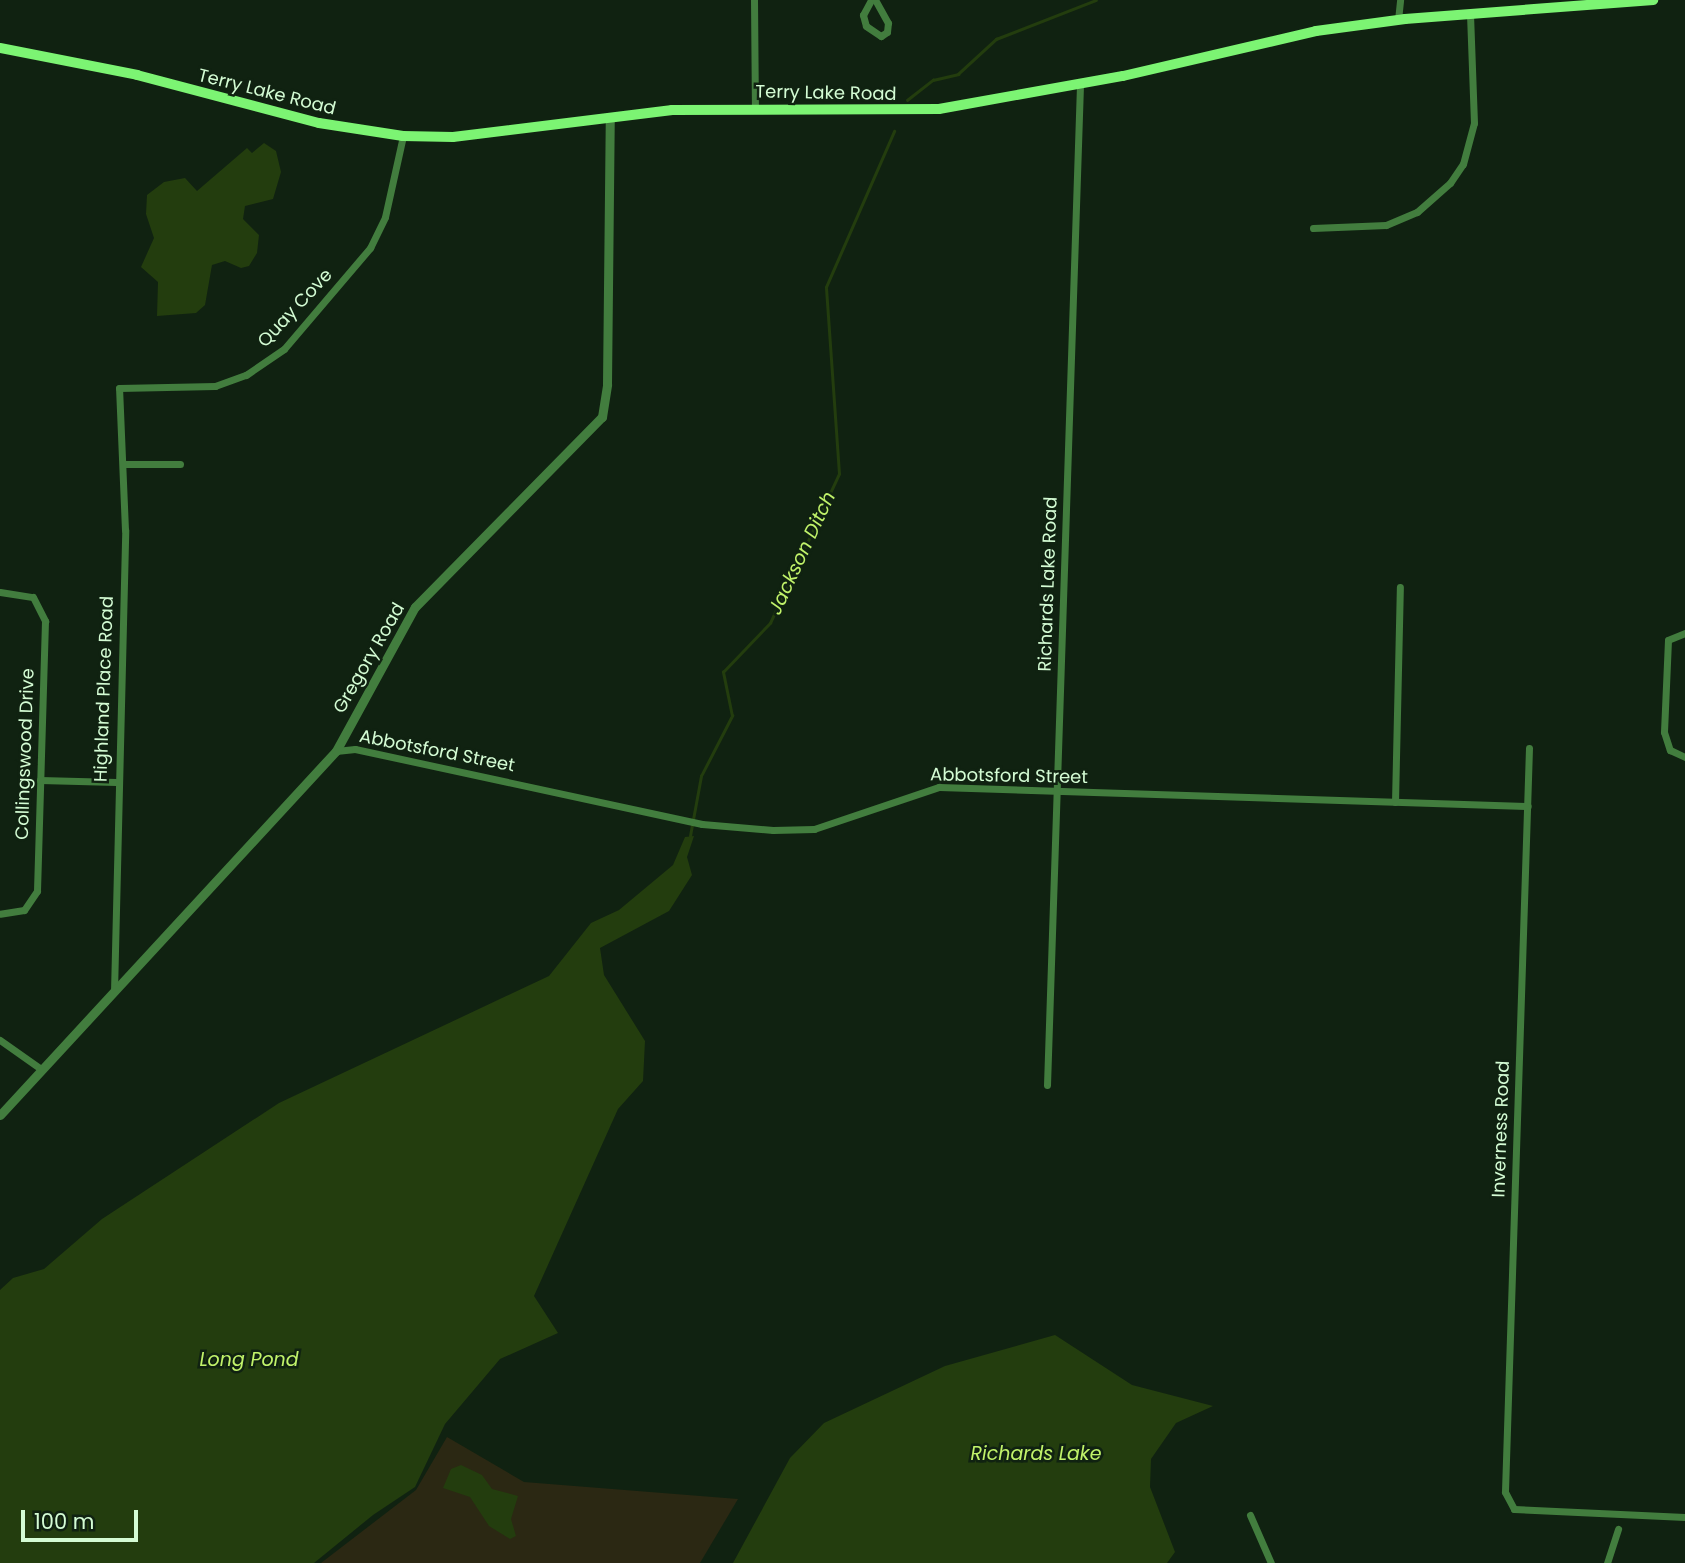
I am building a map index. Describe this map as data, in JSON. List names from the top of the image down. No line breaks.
{"streets":{"main road":["Terry Lake Road"],"street":["Quay Cove","Richards Lake Road","Gregory Road","Highland Place Road","Abbotsford Street","Collingswood Drive","Inverness Road"]},"crossings":[["Terry Lake Road","Quay Cove"],["Terry Lake Road","Richards Lake Road"],["Terry Lake Road","Gregory Road"],["Quay Cove","Highland Place Road"],["Richards Lake Road","Abbotsford Street"],["Gregory Road","Highland Place Road"],["Gregory Road","Abbotsford Street"],["Abbotsford Street","Inverness Road"]],"water":["Jackson Ditch","Long Pond","Richards Lake"],"scale_bar":"100 m"}
